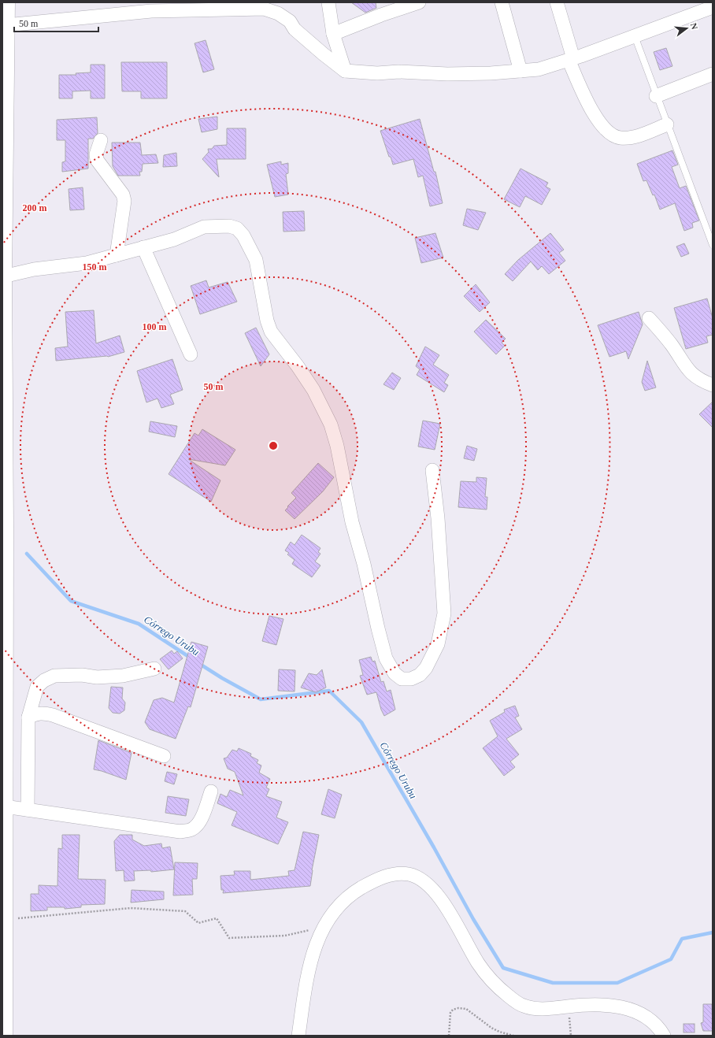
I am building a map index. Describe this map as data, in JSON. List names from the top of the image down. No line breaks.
{"water":["Córrego Urubu"],"scale_bar":"50 m","north":"right","rings":["200 m","150 m","100 m","50 m"]}
